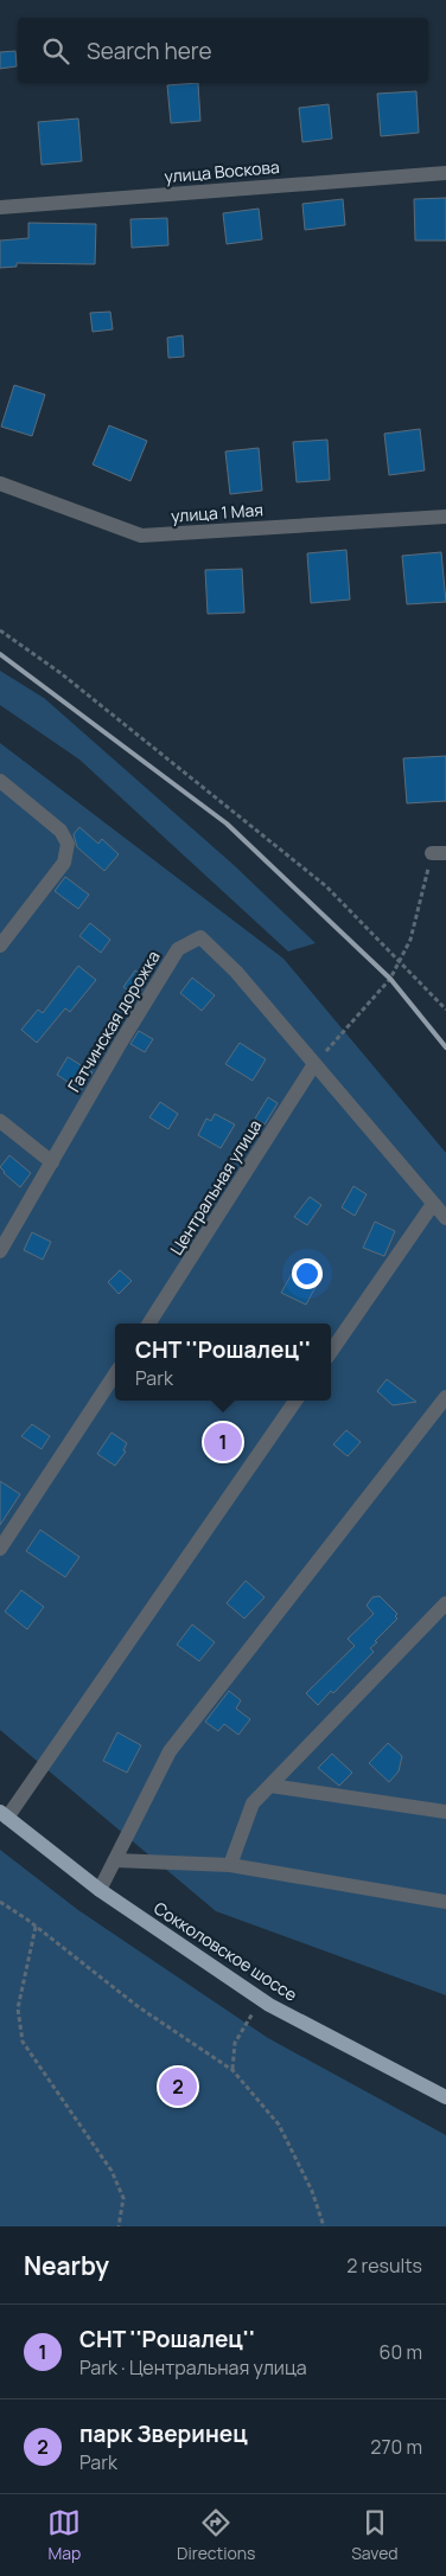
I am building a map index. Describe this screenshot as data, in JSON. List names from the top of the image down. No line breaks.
{"streets":{"main road":["Сокколовское шоссе"],"street":["улица Воскова","улица 1 Мая","Гатчинская дорожка","Центральная улица"]},"crossings":[["Гатчинская дорожка","Центральная улица"]],"page":{"search":"Search here","popup":["СНТ ''Рошалец''","Park"],"pins":["1","2"],"heading":["Nearby","2 results"],"list":[{"mark":"1","name":"СНТ ''Рошалец''","note":"Park · Центральная улица","value":"60 m"},{"mark":"2","name":"парк Зверинец","note":"Park","value":"270 m"}],"nav":["Map","Directions","Saved"]}}
